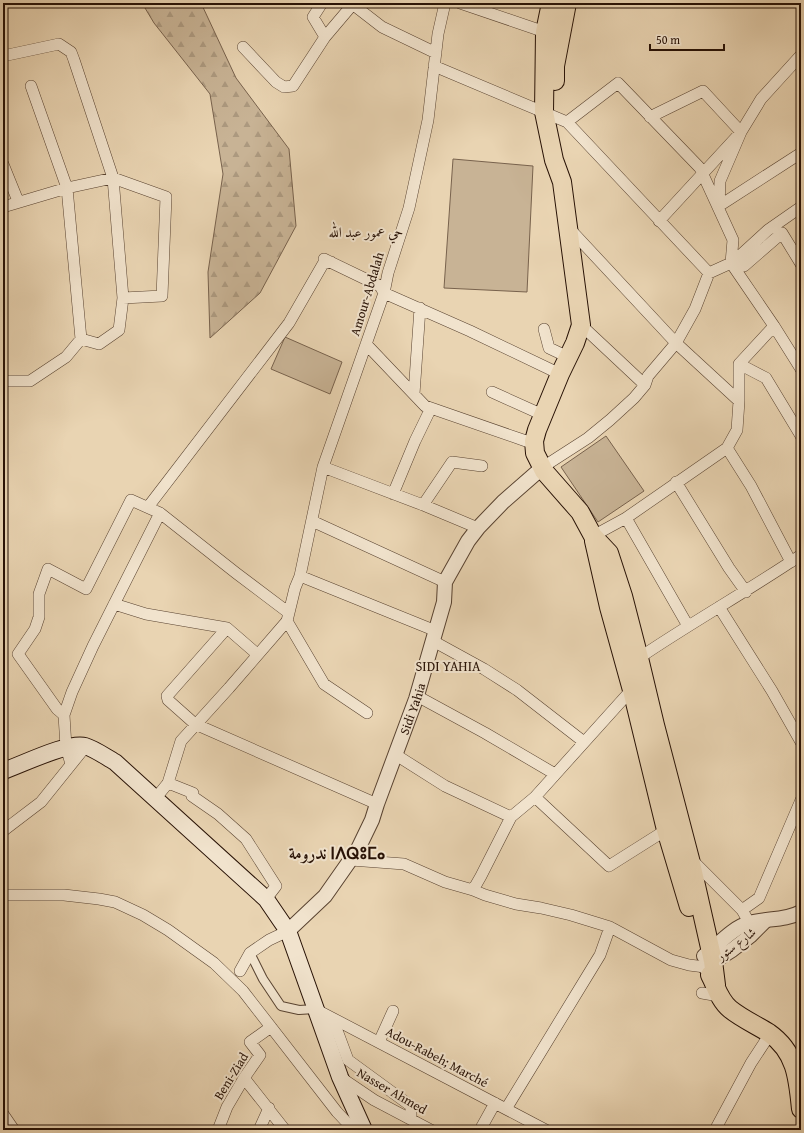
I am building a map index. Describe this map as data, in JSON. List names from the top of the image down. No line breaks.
{"streets":{"street":["Amour-Abdalah","Sidi Yahia","شارع ستور","Adou-Rabeh; Marché","Beni-Ziad","Nasser Ahmed"]},"districts":["حي عمور عبد الله","SIDI YAHIA","ندرومة ⵏⴷⵕⵓⵎⴰ"],"scale_bar":"50 m"}
